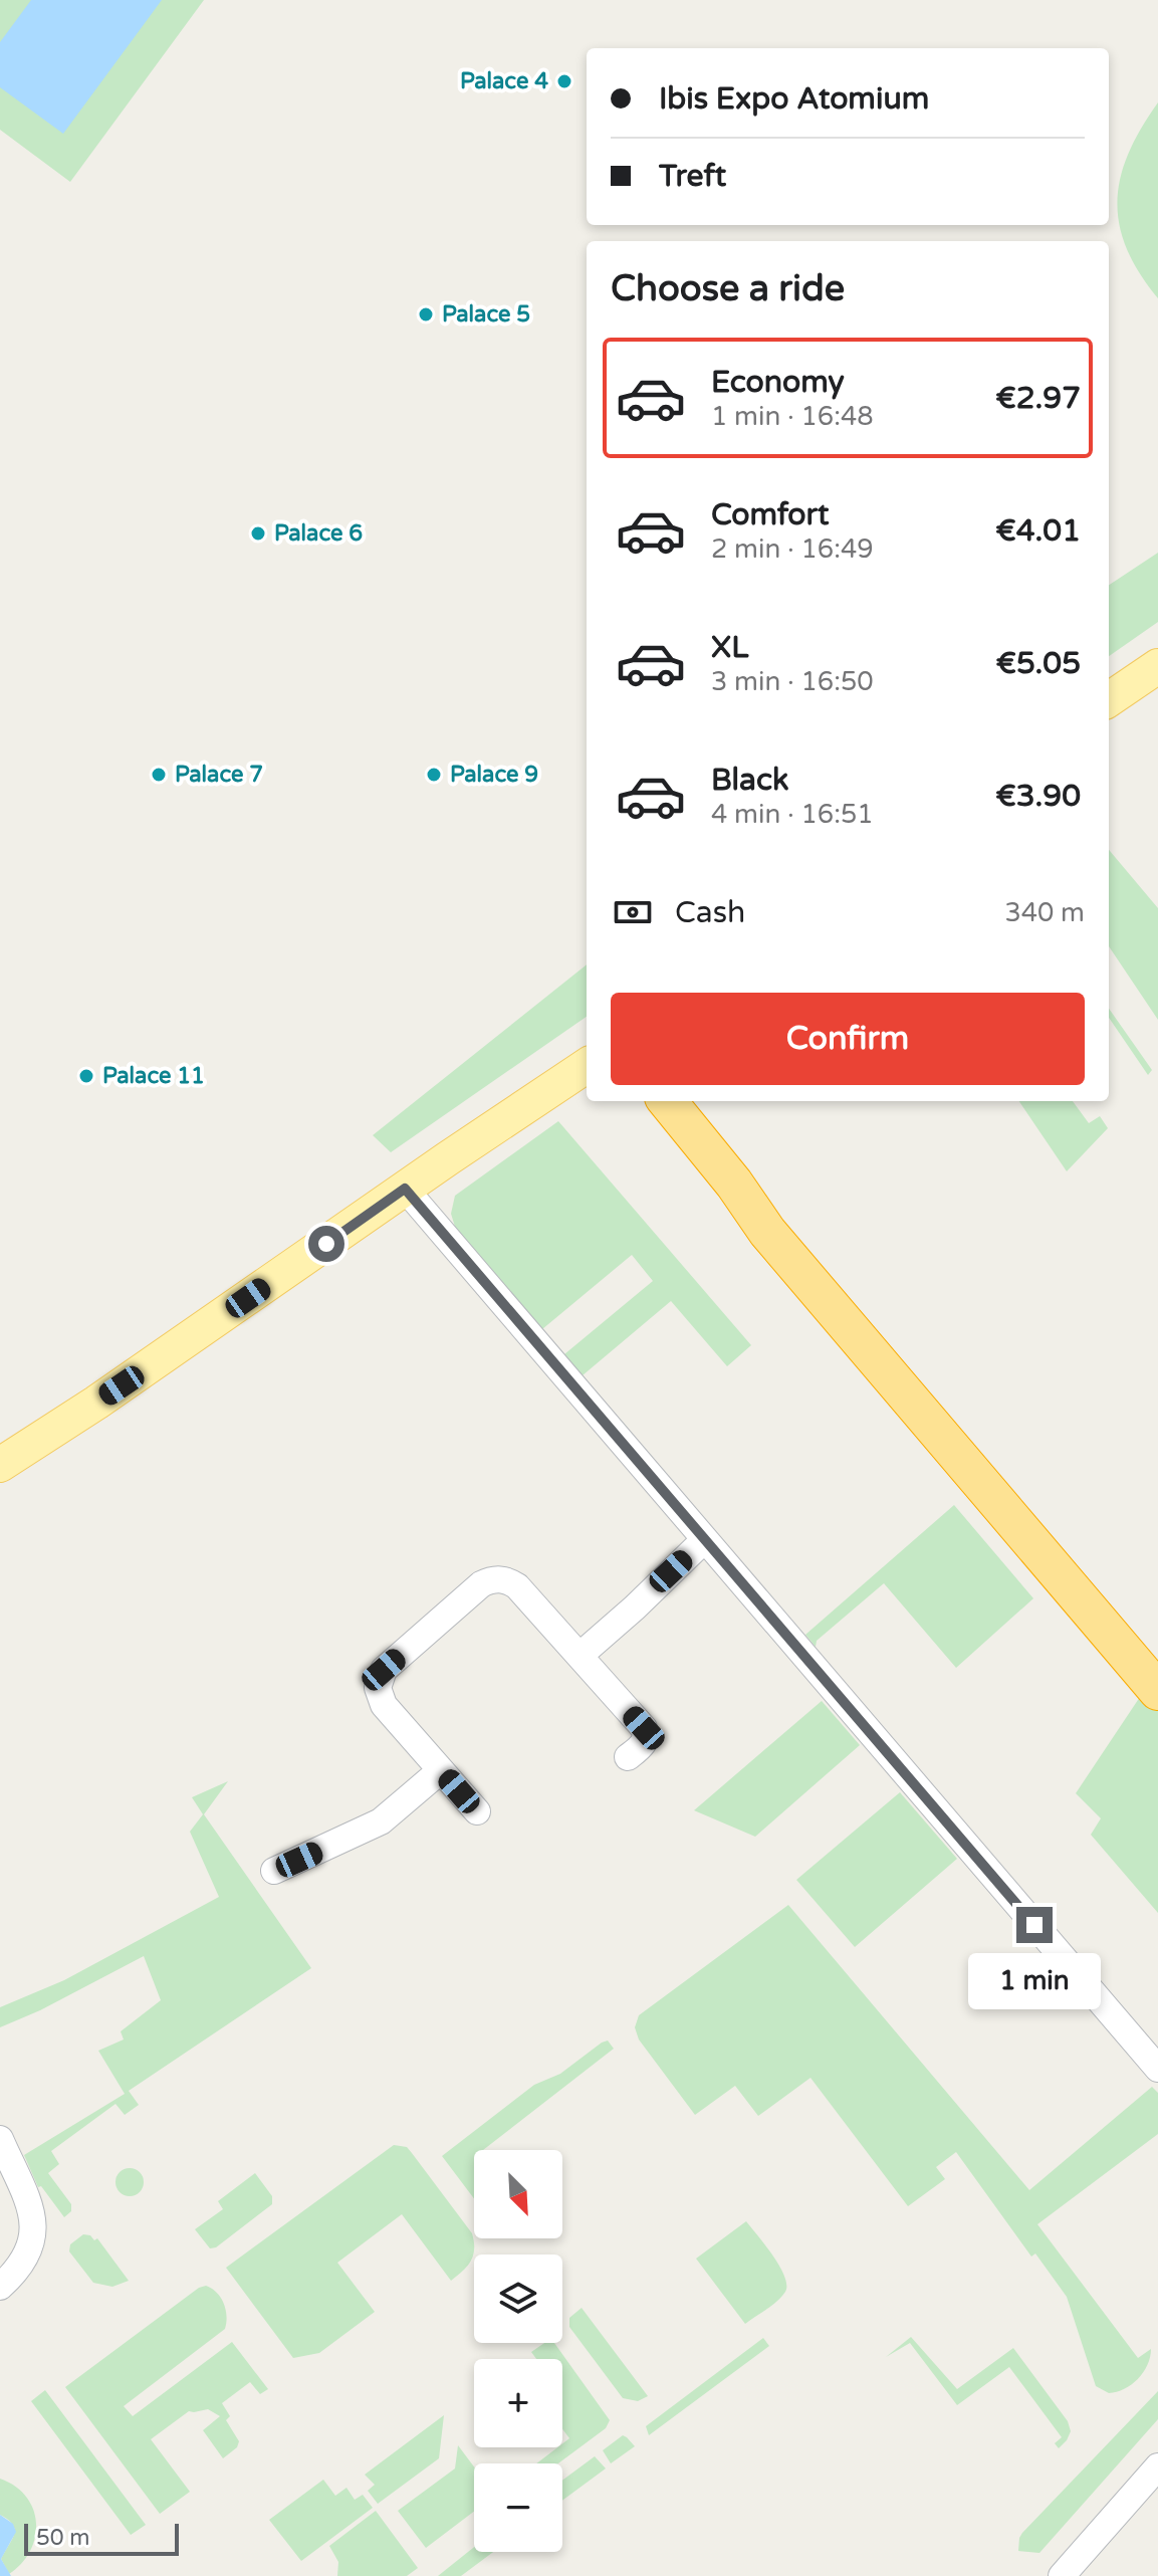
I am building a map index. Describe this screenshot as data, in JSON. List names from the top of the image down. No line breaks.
{"places":["Palace 4","Palace 5","Palace 6","Palace 7","Palace 9","Palace 11"],"scale_bar":"50 m","north":"bottom right","page":{"banner":["Ibis Expo Atomium","Treft"],"heading":"Choose a ride","list":[{"name":"Economy","note":"1 min · 16:48","value":"€2.97"},{"name":"Comfort","note":"2 min · 16:49","value":"€4.01"},{"name":"XL","note":"3 min · 16:50","value":"€5.05"},{"name":"Black","note":"4 min · 16:51","value":"€3.90"}],"pay":["Cash","340 m"],"buttons":"Confirm","bubble":"1 min","map_buttons":["+","−"],"scale":"50 m"}}
